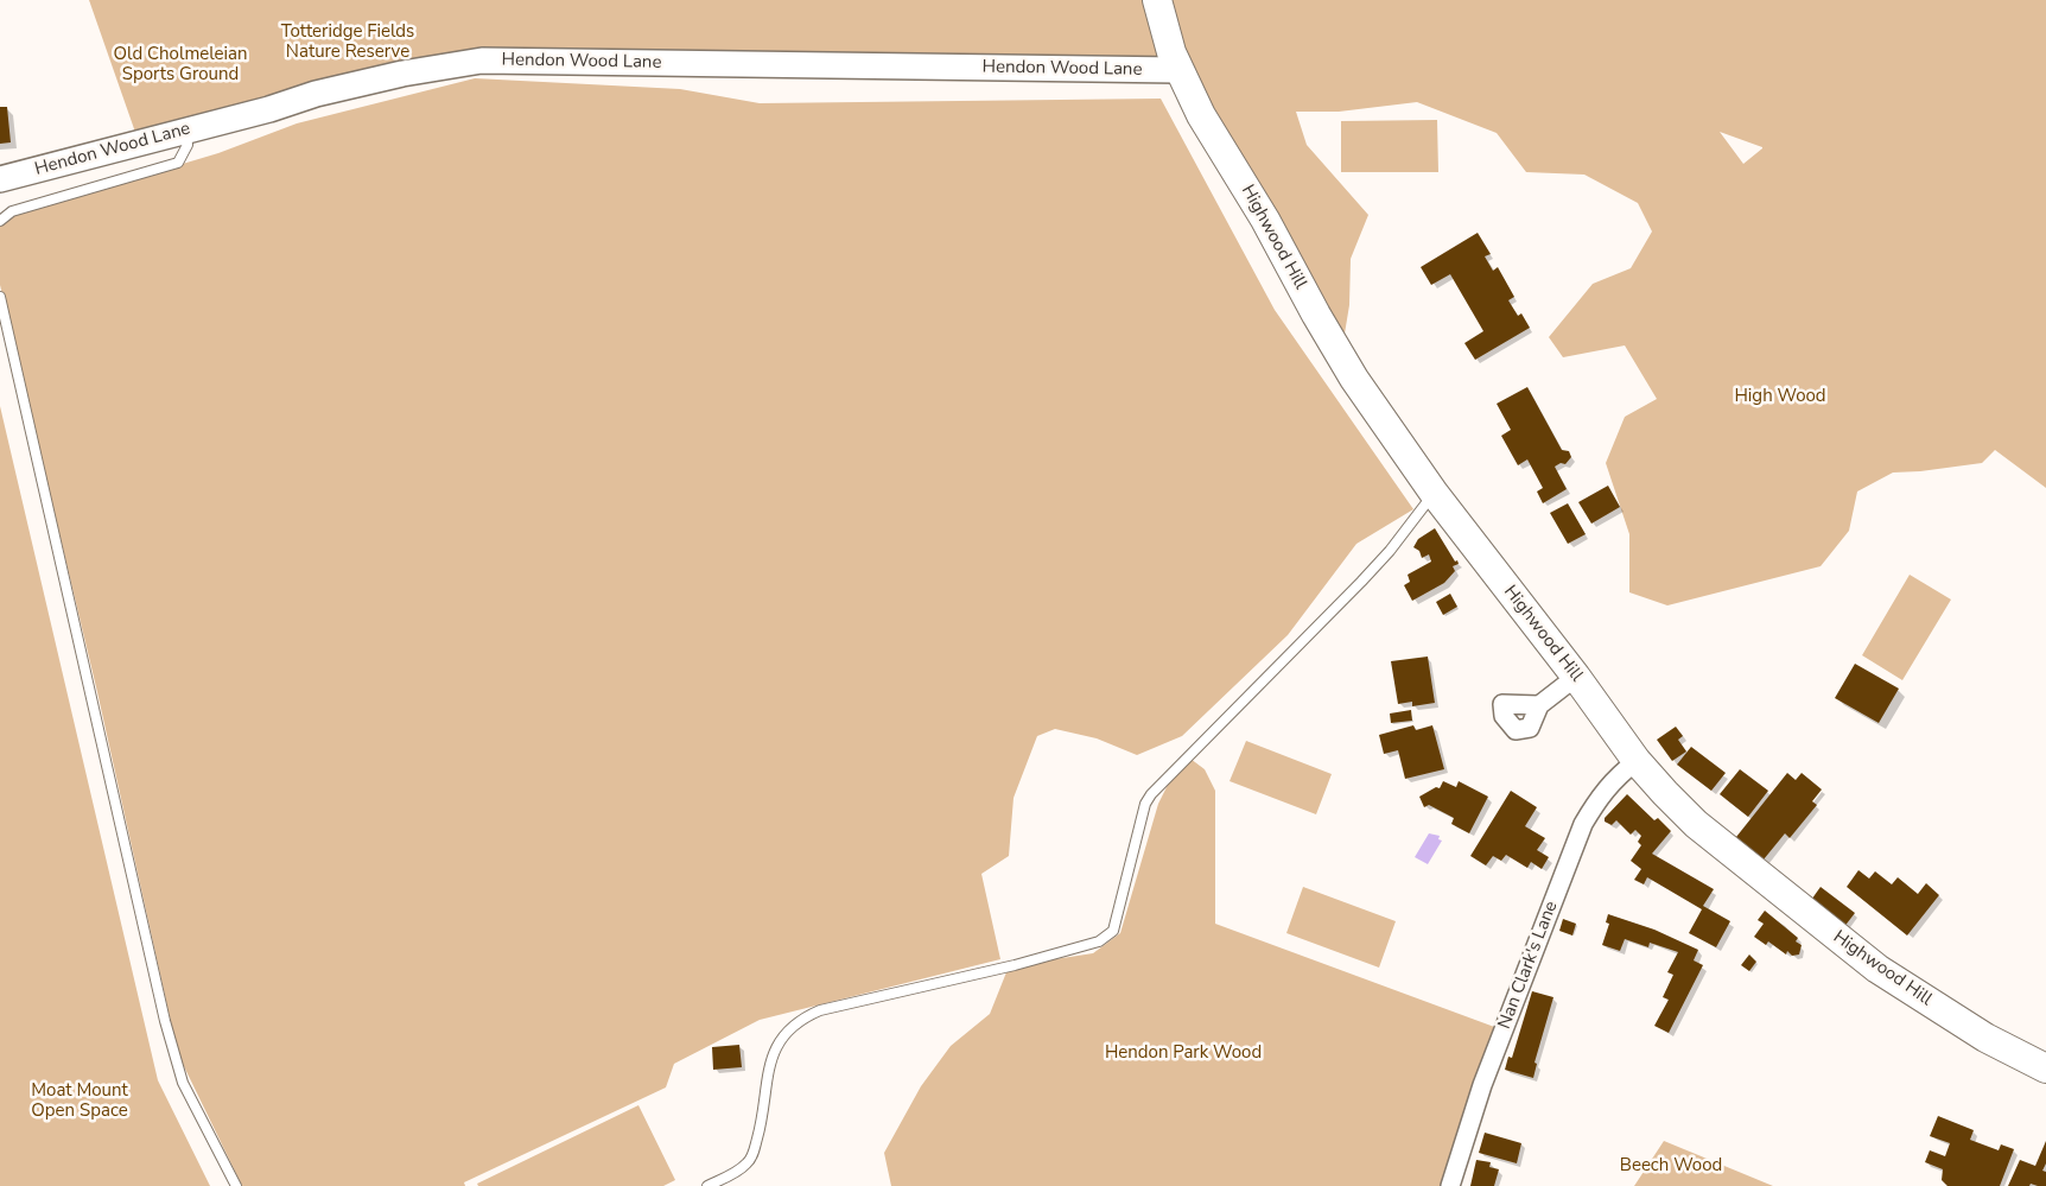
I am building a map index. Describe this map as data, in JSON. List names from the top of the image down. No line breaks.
{"streets":{"main road":["Hendon Wood Lane","Highwood Hill"],"street":["Nan Clark's Lane"]},"crossings":[["Hendon Wood Lane","Highwood Hill"],["Highwood Hill","Nan Clark's Lane"]],"parks":["Totteridge Fields Nature Reserve","Old Cholmeleian Sports Ground","High Wood","Hendon Park Wood","Moat Mount Open Space","Beech Wood"]}
